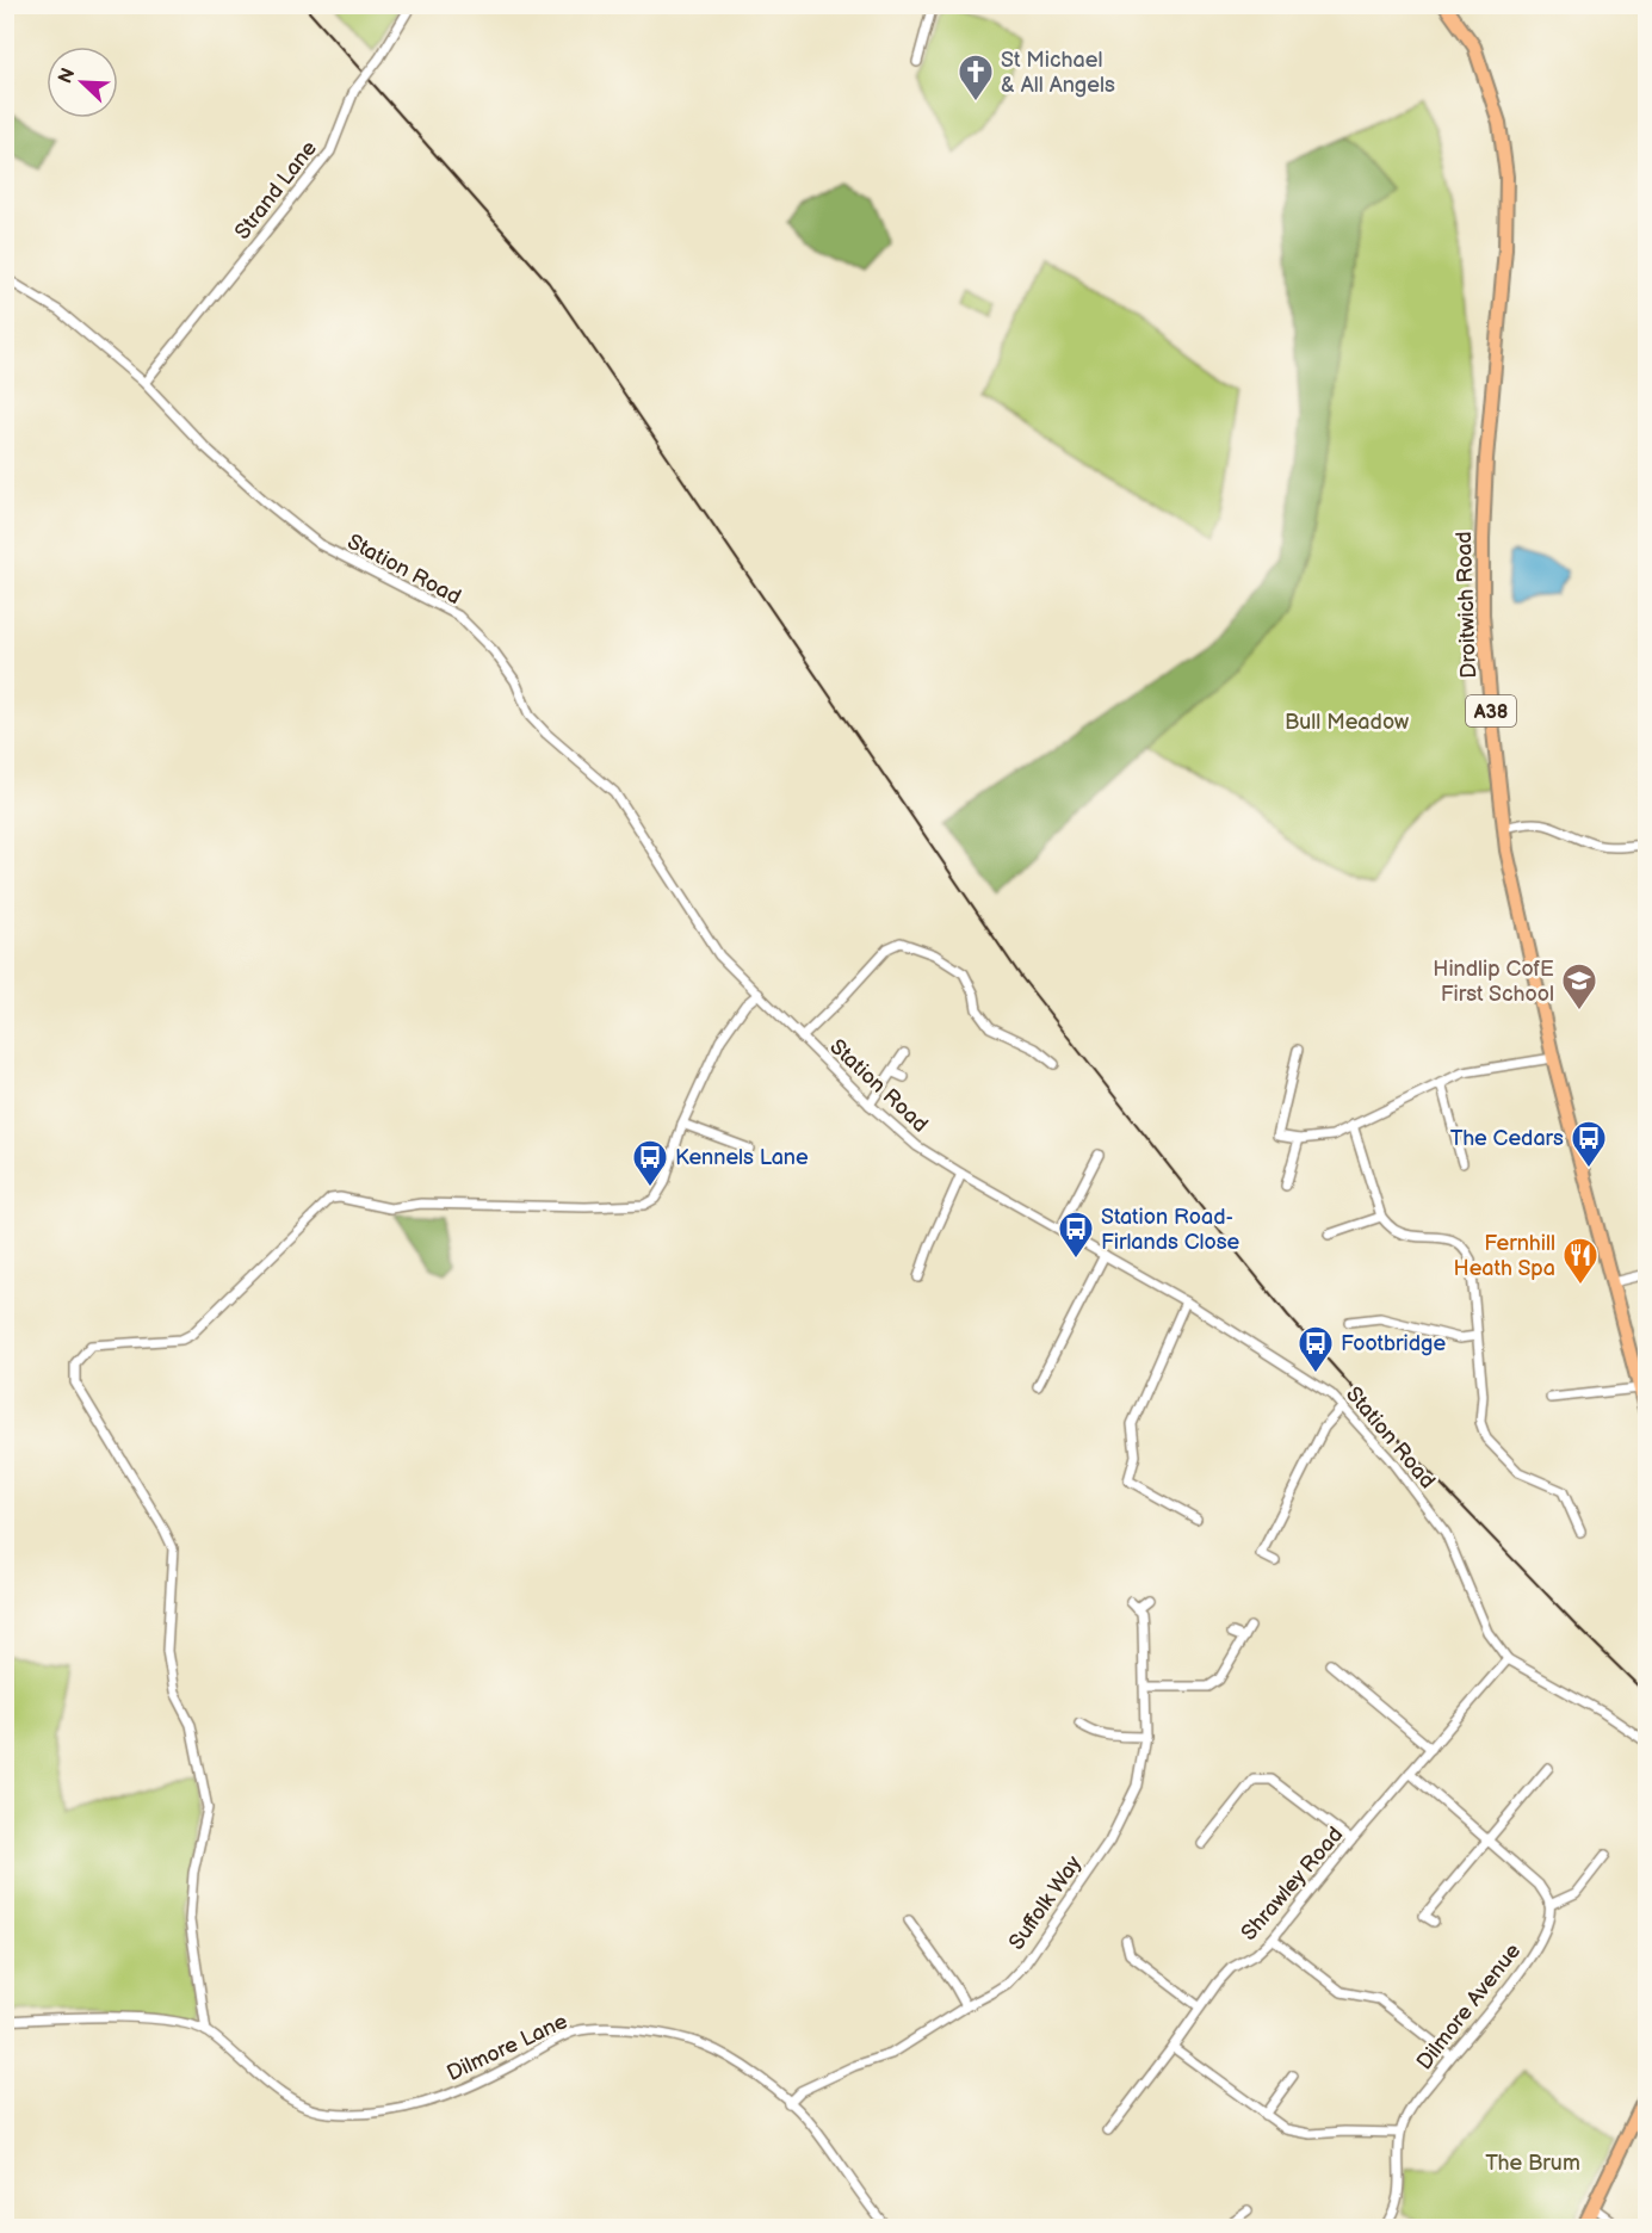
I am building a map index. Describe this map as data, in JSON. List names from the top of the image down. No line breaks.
{"streets":{"main road":["Droitwich Road","A38"],"street":["Strand Lane","Station Road","Shrawley Road","Suffolk Way","Dilmore Avenue","Dilmore Lane"]},"crossings":[["Strand Lane","Station Road"],["Station Road","Shrawley Road"],["Suffolk Way","Dilmore Lane"]],"parks":["Bull Meadow","The Brum"],"places":{"church":["St Michael & All Angels"],"school or university":["Hindlip CofE First School"],"bus stop":["The Cedars","Kennels Lane","Station Road- Firlands Close","Footbridge"],"restaurant":["Fernhill Heath Spa"]},"north":"top left"}
